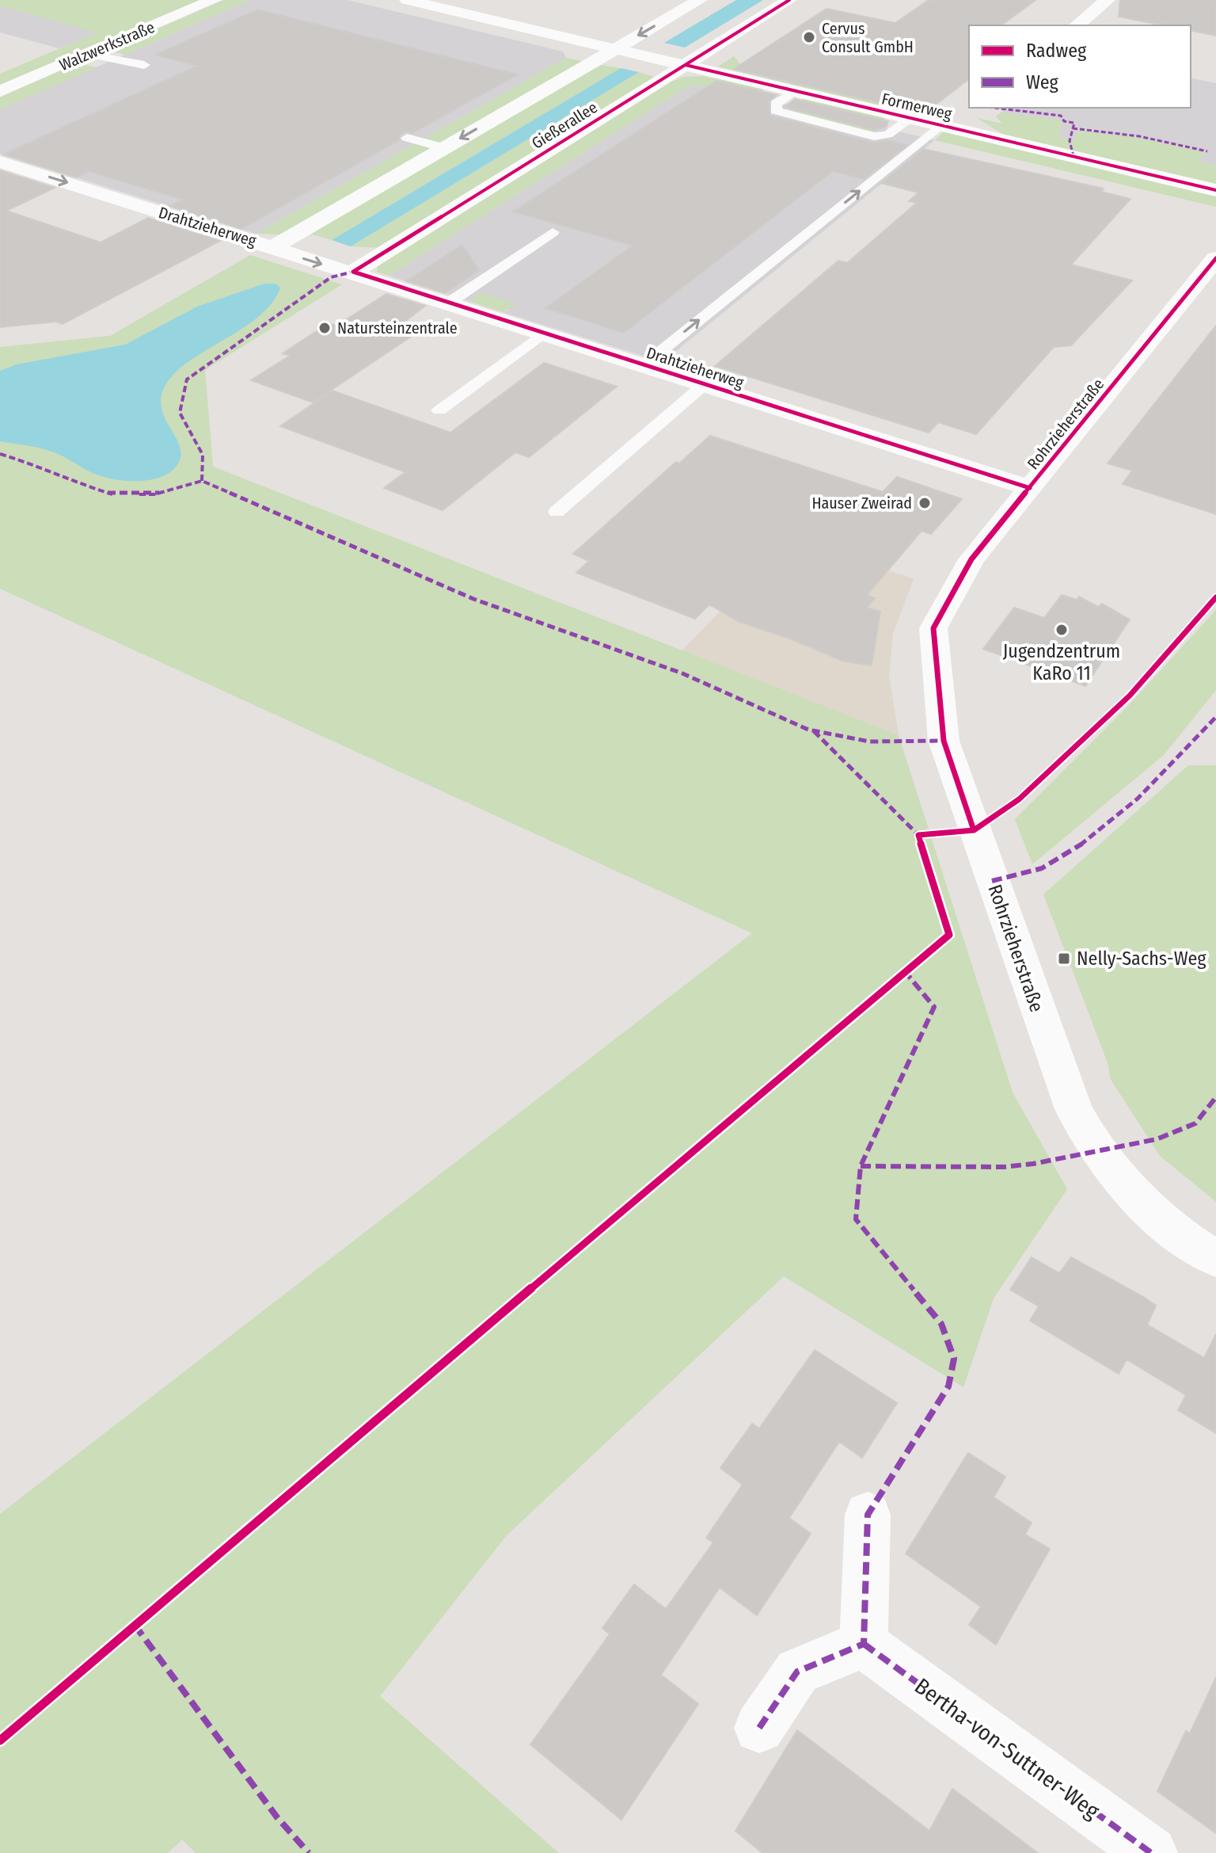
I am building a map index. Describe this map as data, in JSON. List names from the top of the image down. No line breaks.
{"streets":{"street":["Walzwerkstraße","Formerweg","Gießerallee","Drahtzieherweg","Rohrzieherstraße","Bertha-von-Suttner-Weg"]},"crossings":[["Formerweg","Gießerallee"],["Gießerallee","Drahtzieherweg"],["Drahtzieherweg","Rohrzieherstraße"]],"places":{"other":["Cervus Consult GmbH","Natursteinzentrale","Hauser Zweirad","Jugendzentrum KaRo 11"],"transit":["Nelly-Sachs-Weg"]},"legend":["Radweg","Weg"]}
